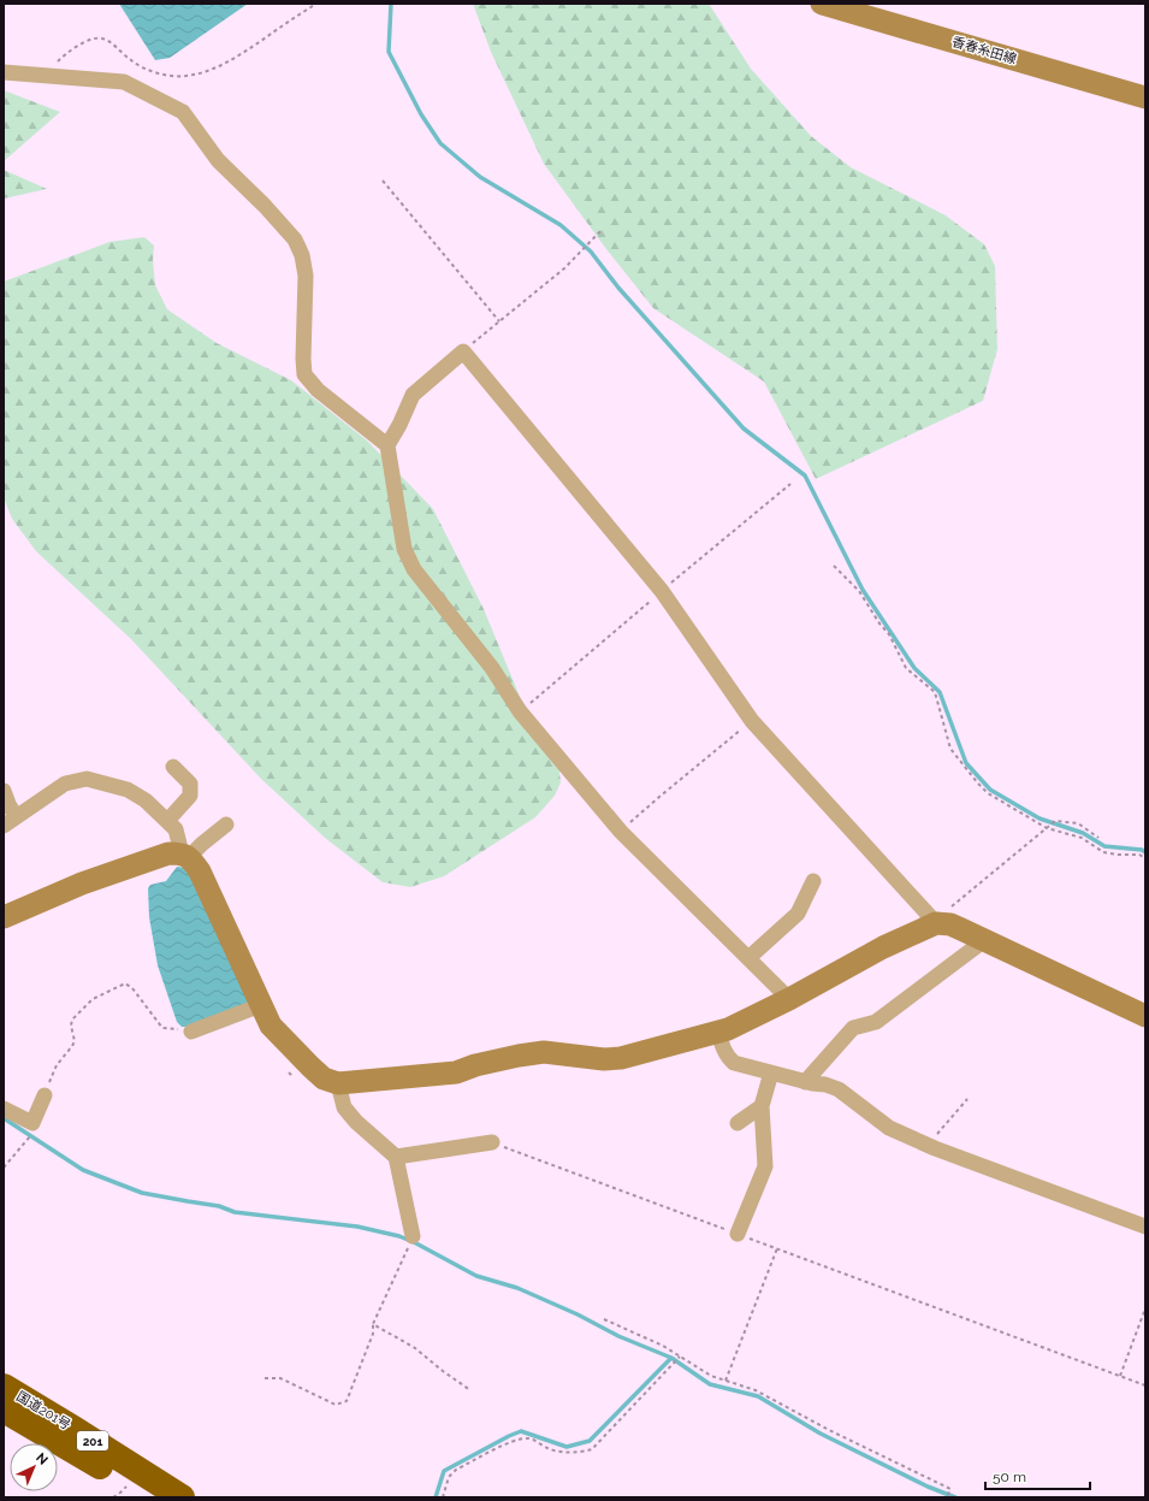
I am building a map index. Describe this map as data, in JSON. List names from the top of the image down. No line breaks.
{"streets":{"highway":["国道201号","201"],"street":["香春糸田線"]},"scale_bar":"50 m","north":"top right"}
